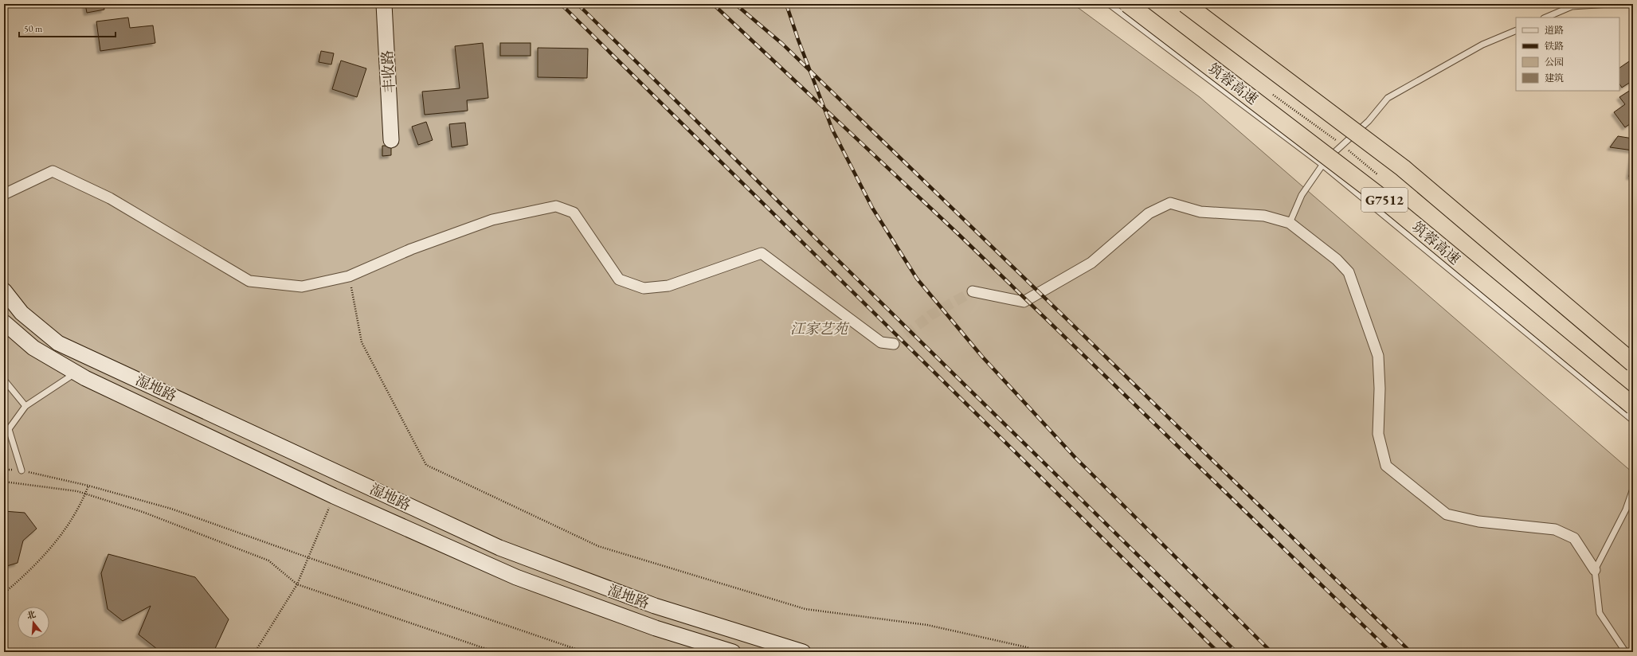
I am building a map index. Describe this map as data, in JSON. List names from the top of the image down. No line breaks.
{"streets":{"highway":["筑蓉高速","G7512"],"street":["丰收路","湿地路"]},"parks":["江家艺苑"],"legend":["道路","铁路","公园","建筑"],"scale_bar":"50 m","north":"top"}
